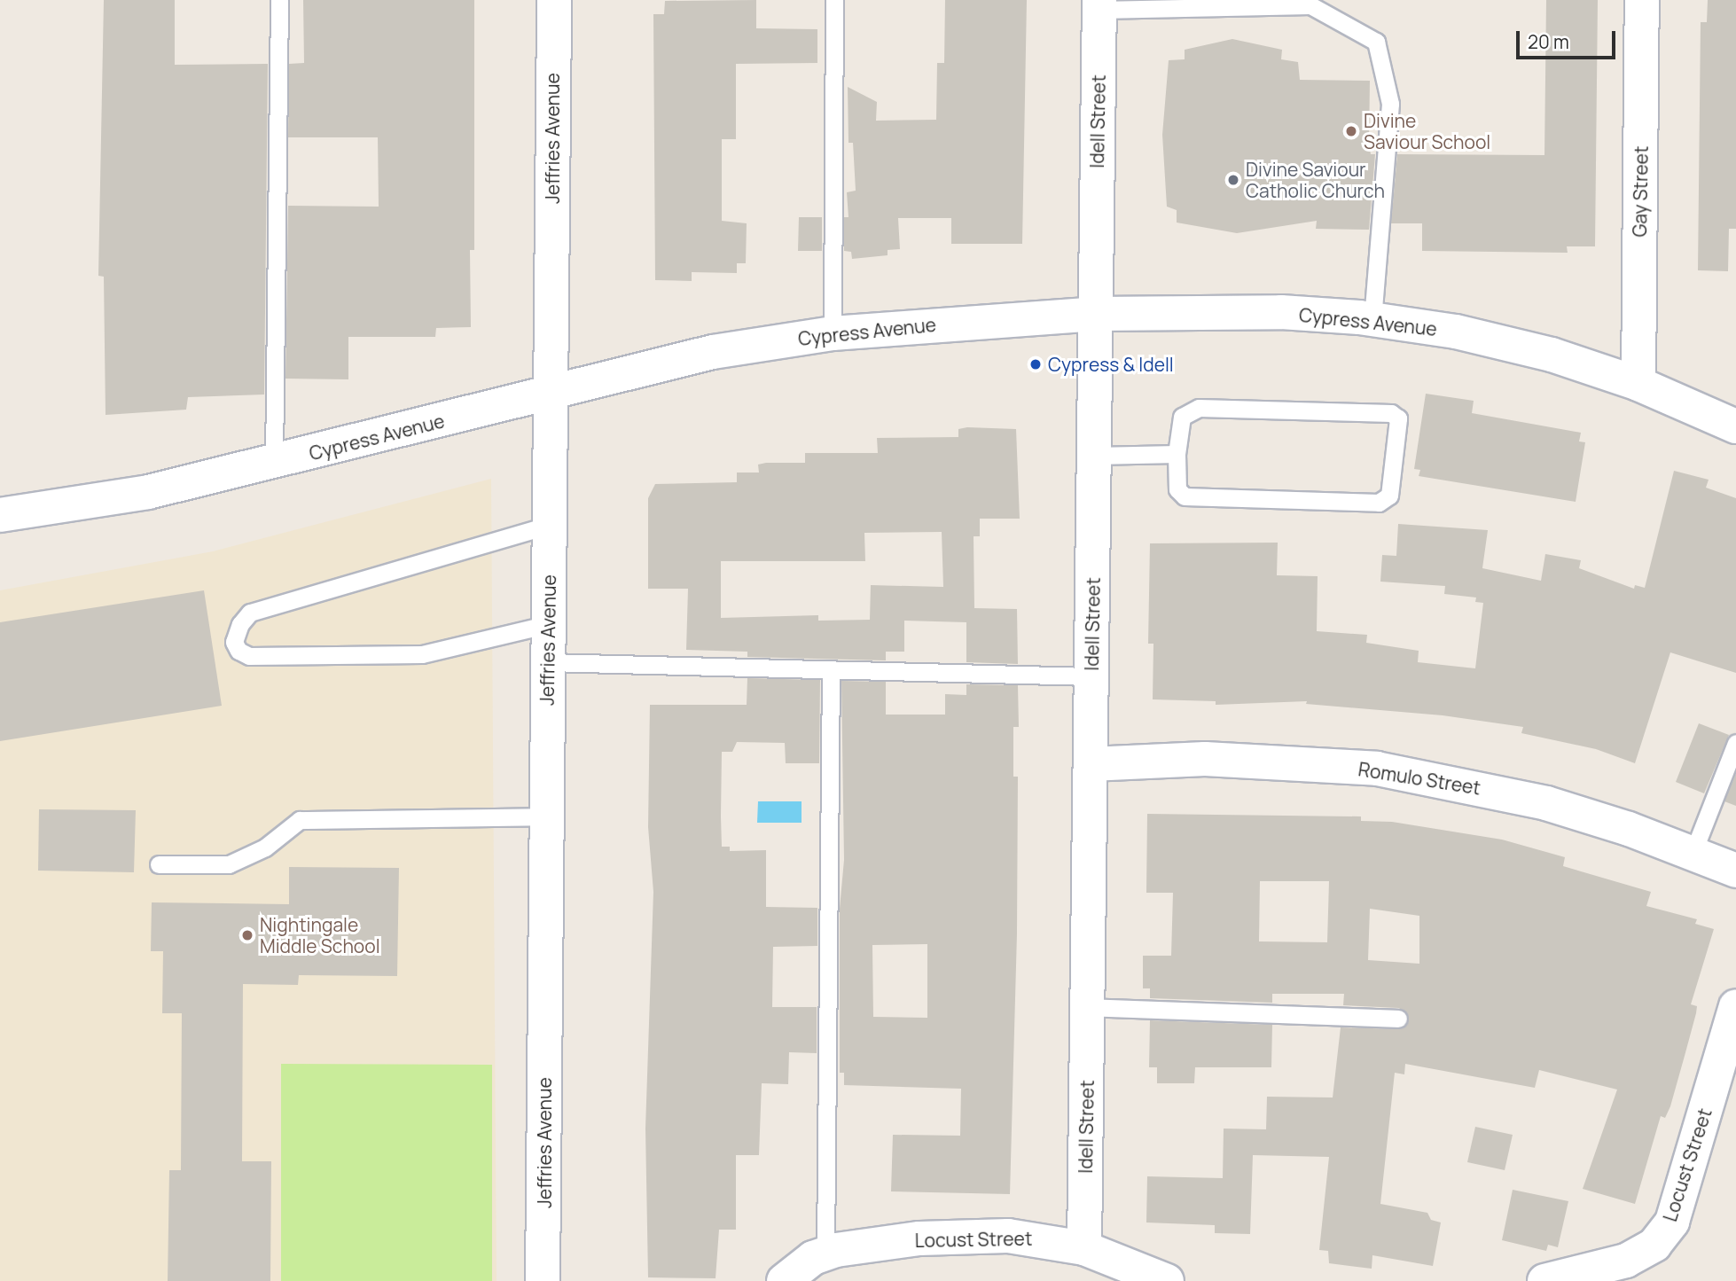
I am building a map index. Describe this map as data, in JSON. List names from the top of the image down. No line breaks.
{"streets":{"street":["Idell Street","Jeffries Avenue","Gay Street","Cypress Avenue","Romulo Street","Locust Street"]},"crossings":[["Idell Street","Cypress Avenue"],["Idell Street","Romulo Street"],["Idell Street","Locust Street"],["Jeffries Avenue","Cypress Avenue"],["Gay Street","Cypress Avenue"]],"places":["Divine Saviour School","Divine Saviour Catholic Church","Cypress & Idell","Nightingale Middle School"],"scale_bar":"20 m"}
